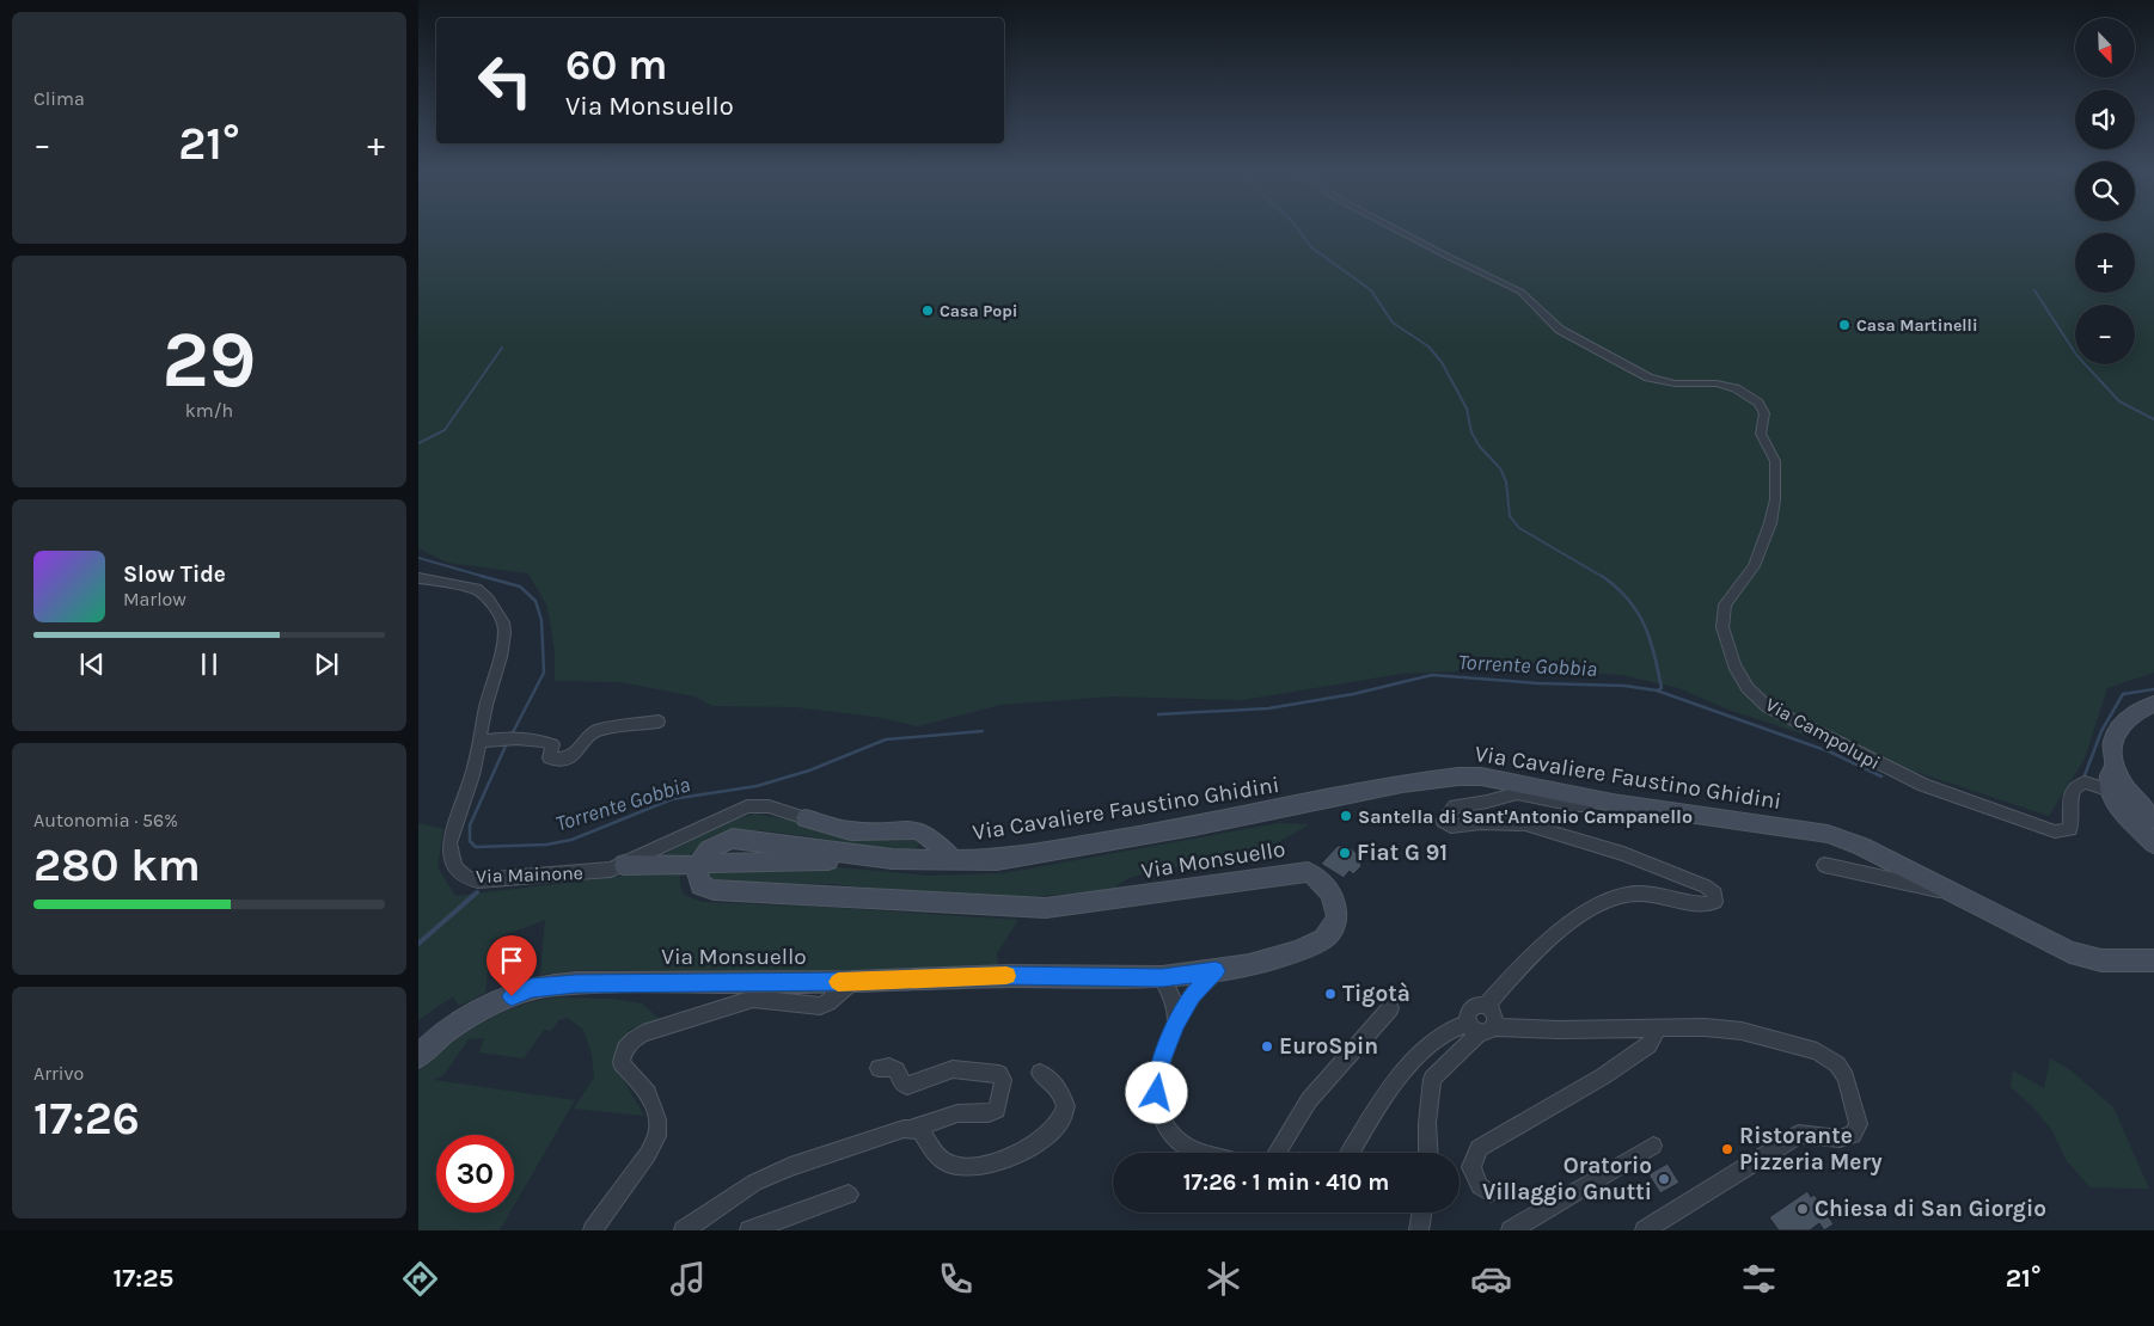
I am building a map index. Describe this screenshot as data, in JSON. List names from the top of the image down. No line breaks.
{"streets":{"main road":["Via Cavaliere Faustino Ghidini","Via Monsuello"],"street":["Via Campolupi","Via Mainone"]},"crossings":[["Via Cavaliere Faustino Ghidini","Via Monsuello"]],"water":["Torrente Gobbia"],"places":["Casa Popi","Casa Martinelli","Santella di Sant'Antonio Campanello","Fiat G 91","Tigotà","EuroSpin","Ristorante Pizzeria Mery","Oratorio Villaggio Gnutti","Chiesa di San Giorgio"],"north":"bottom right","page":{"tile":["Clima",["29","km/h"],["Autonomia · 56%","280 km"],["Arrivo","17:26"]],"map_buttons":["+","−"],"turn":["60 m","Via Monsuello"],"heat":["−","21°","+"],"song":["Slow Tide","Marlow"],"limit":"30","trip":"17:26 · 1 min · 410 m","tabs":["17:25","21°"]}}
